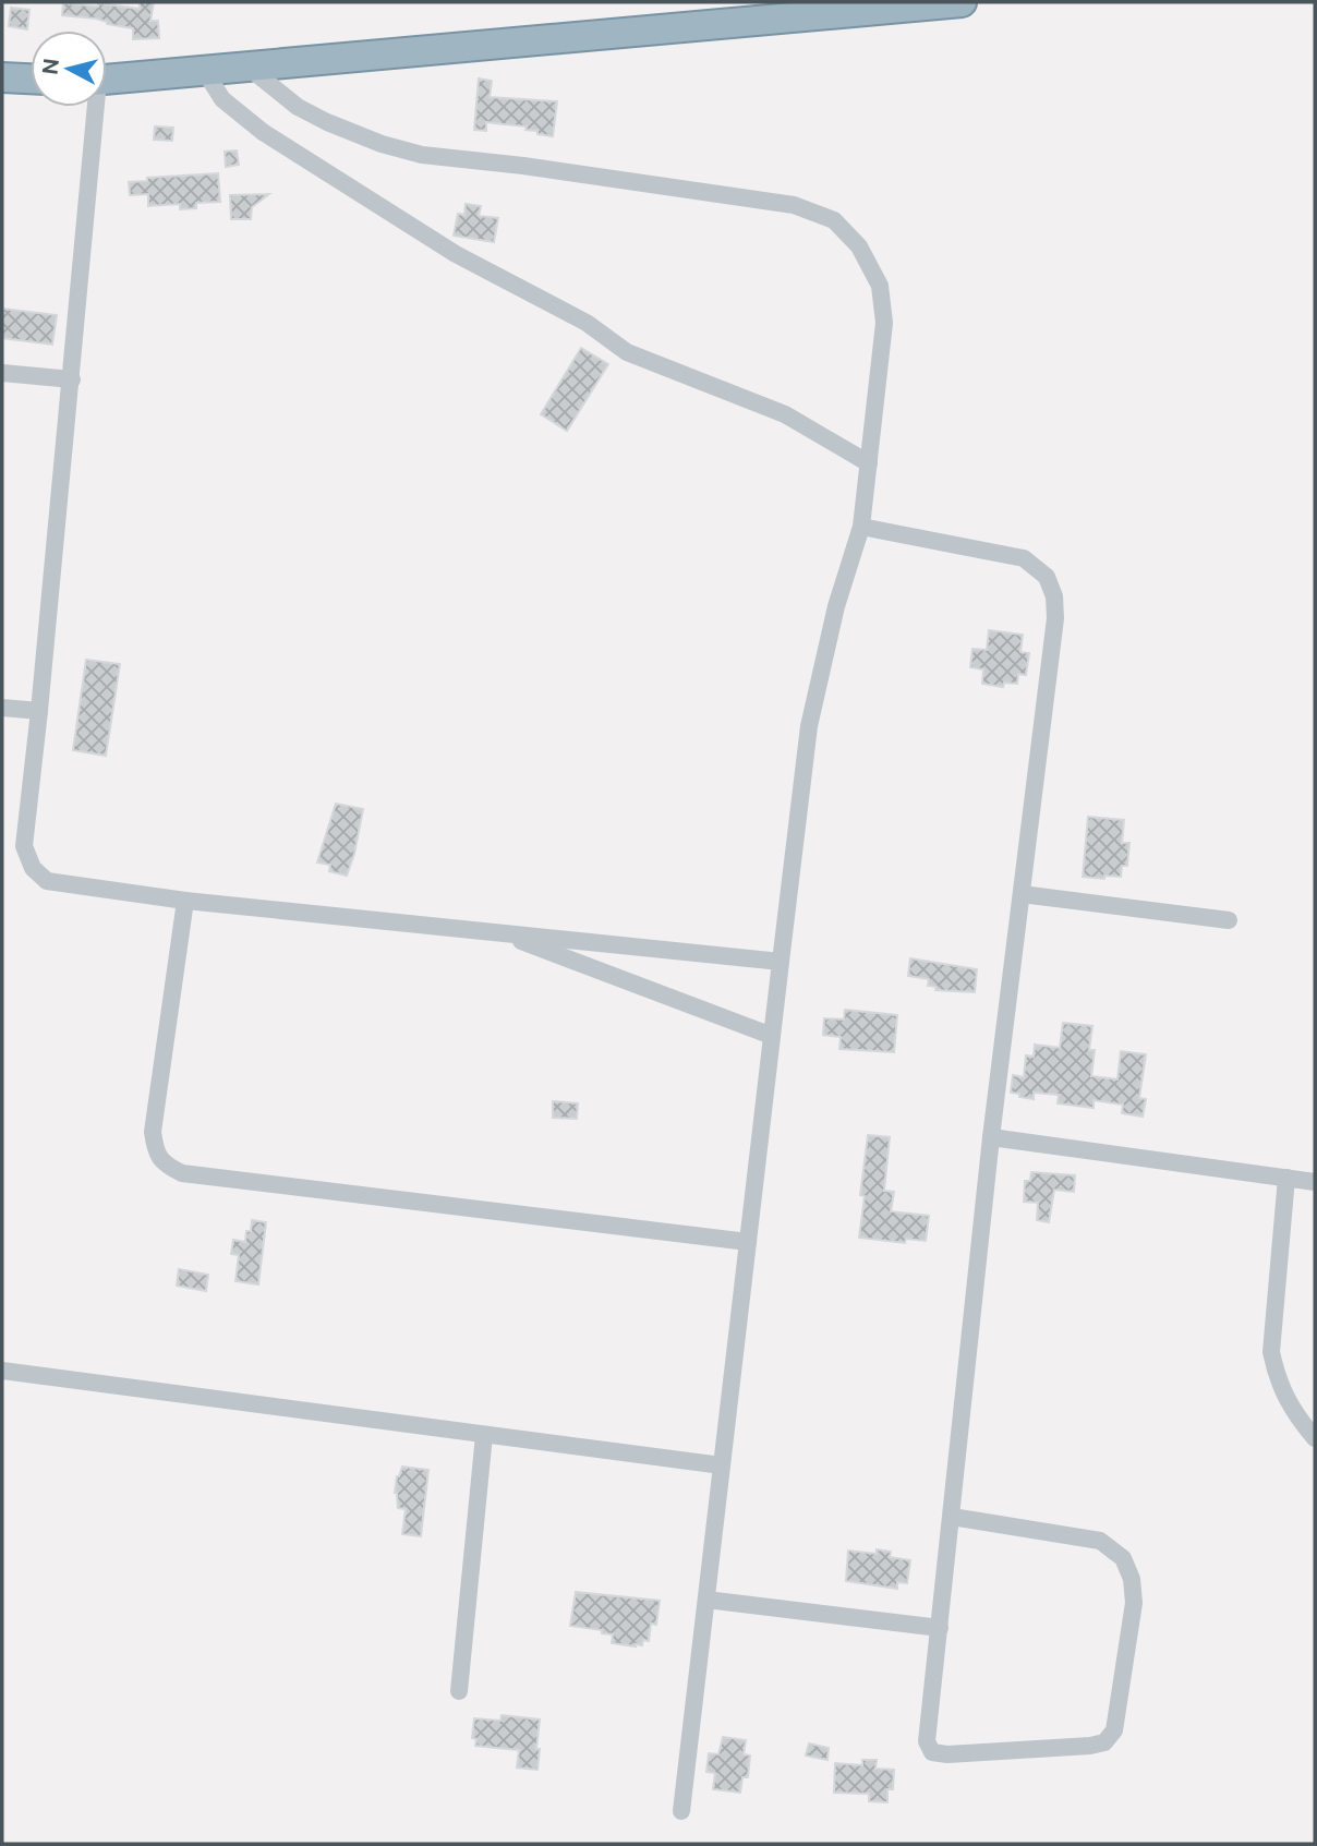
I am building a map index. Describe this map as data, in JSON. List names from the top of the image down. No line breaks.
{"north":"left"}
